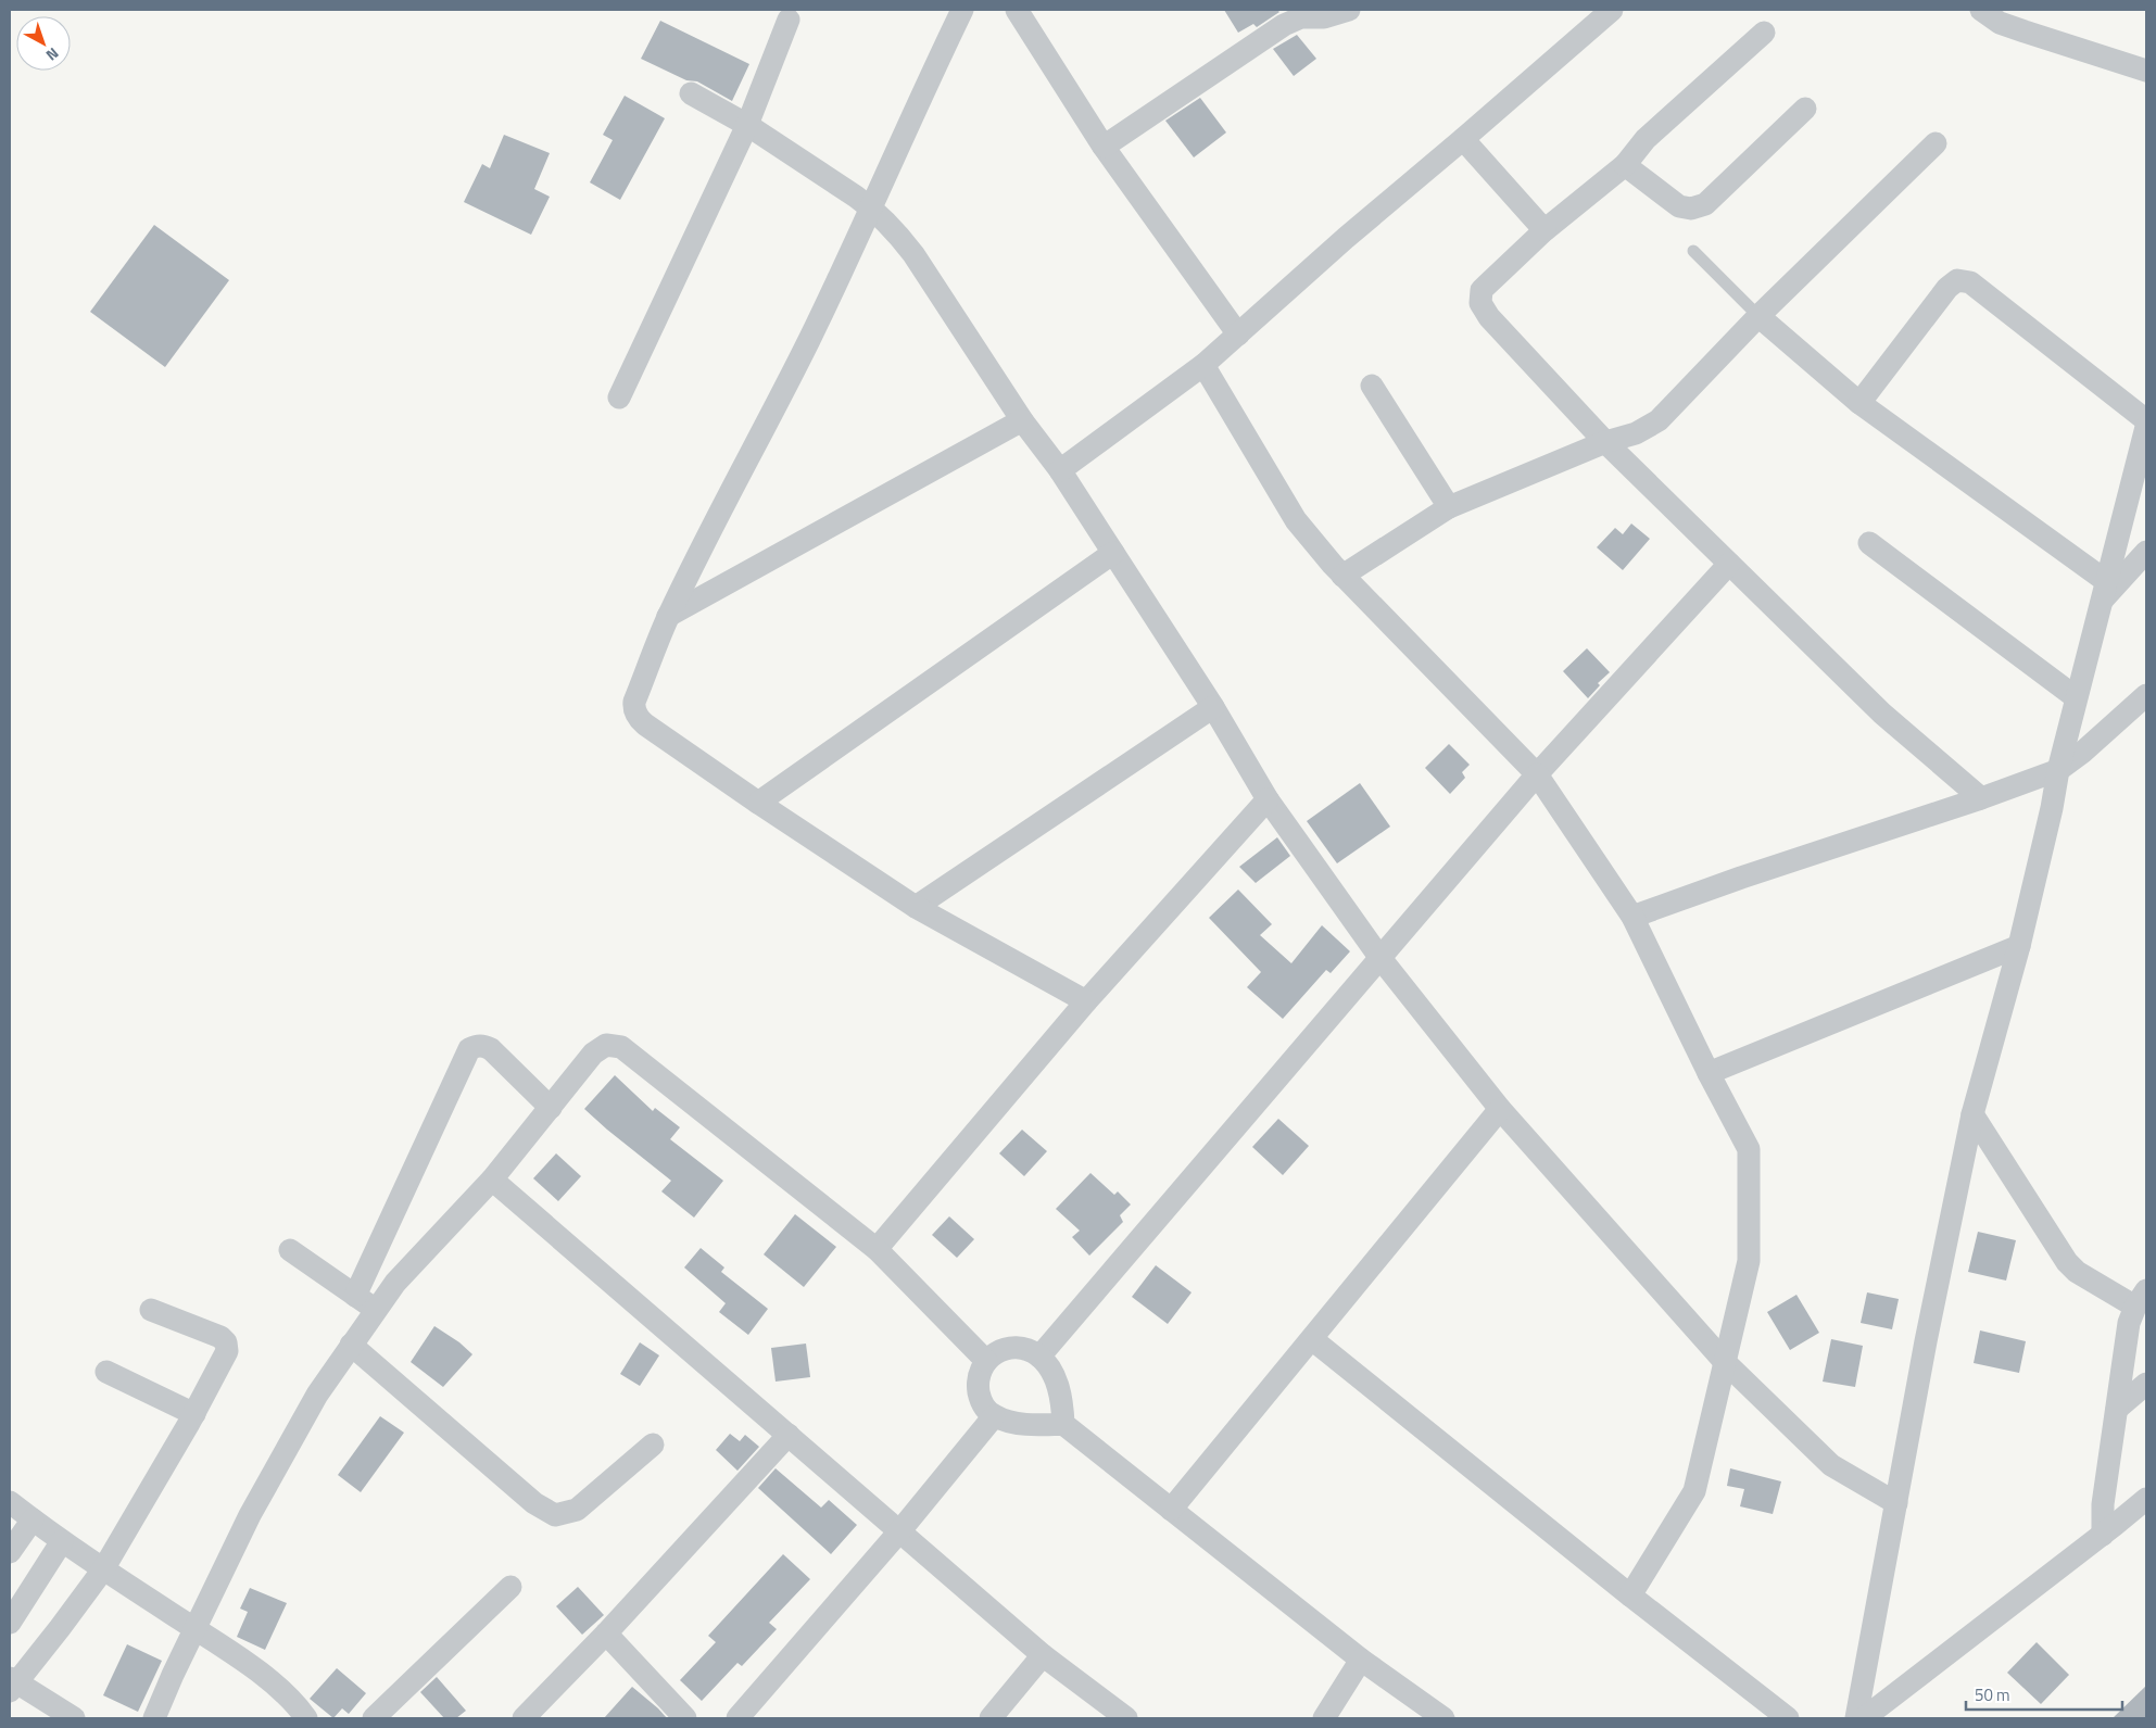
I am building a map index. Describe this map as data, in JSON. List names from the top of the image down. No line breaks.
{"scale_bar":"50 m","north":"bottom right"}
